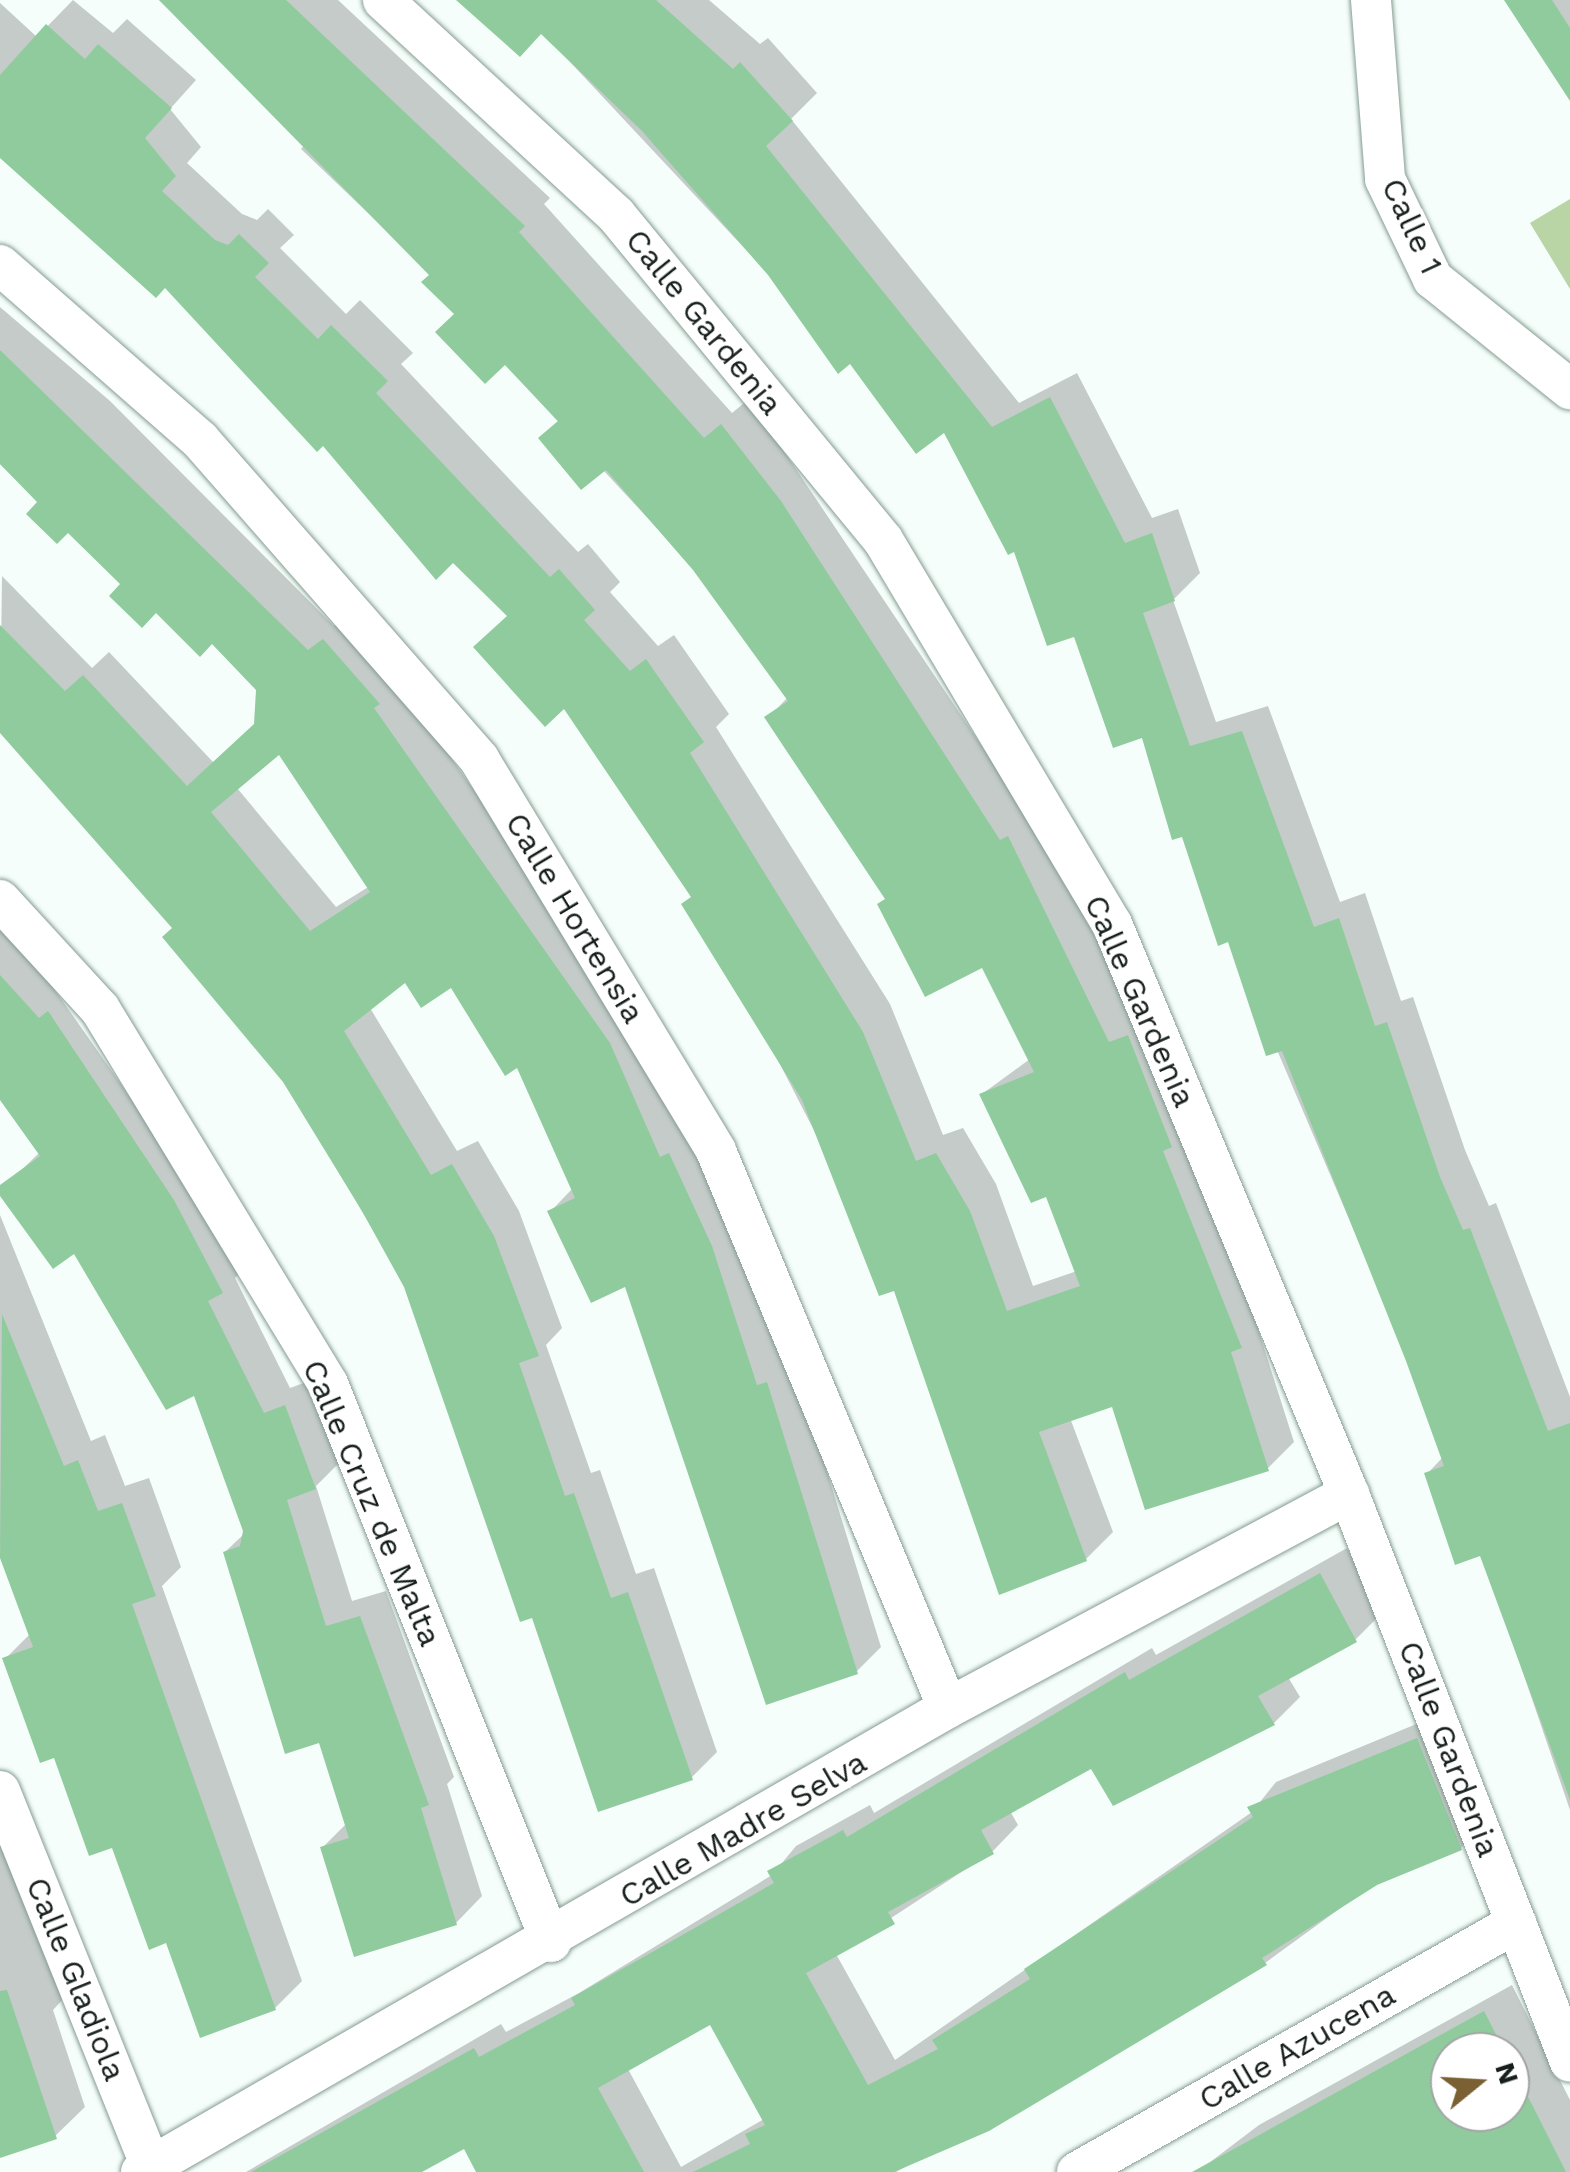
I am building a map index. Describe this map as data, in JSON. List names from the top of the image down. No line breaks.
{"streets":{"street":["Calle 1","Calle Gardenia","Calle Hortensia","Calle Cruz de Malta","Calle Madre Selva","Calle Gladiola","Calle Azucena"]},"crossings":[["Calle Gardenia","Calle Madre Selva"],["Calle Gardenia","Calle Azucena"],["Calle Hortensia","Calle Madre Selva"],["Calle Cruz de Malta","Calle Madre Selva"],["Calle Madre Selva","Calle Gladiola"]],"north":"right"}
